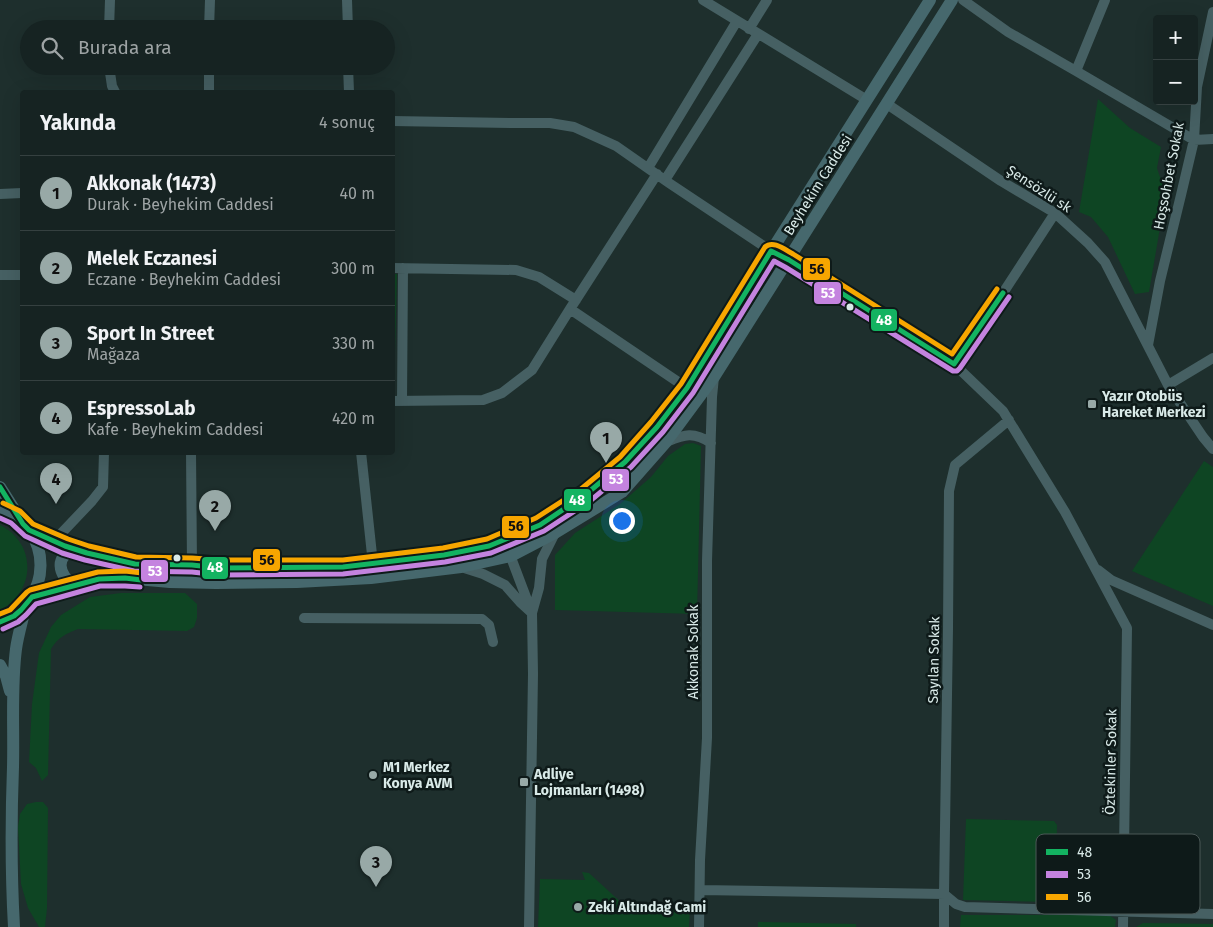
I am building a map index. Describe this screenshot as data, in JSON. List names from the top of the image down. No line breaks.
{"streets":{"main road":["Beyhekim Caddesi"],"street":["Hoşsohbet Sokak","Şensözlü sk","Akkonak Sokak","Sayılan Sokak","Öztekinler Sokak"]},"crossings":[["Hoşsohbet Sokak","Şensözlü sk"],["Beyhekim Caddesi","Şensözlü sk"],["Beyhekim Caddesi","Akkonak Sokak"]],"places":{"transit":["Yazır Otobüs Hareket Merkezi","Adliye Lojmanları (1498)"],"other":["M1 Merkez Konya AVM","Zeki Altındağ Cami"]},"lines":["transit line 56","transit line 48","transit line 53"],"legend":["48","53","56"],"page":{"map_buttons":["+","−"],"search":"Burada ara","heading":["Yakında","4 sonuç"],"list":[{"mark":"1","name":"Akkonak (1473)","note":"Durak · Beyhekim Caddesi","value":"40 m"},{"mark":"2","name":"Melek Eczanesi","note":"Eczane · Beyhekim Caddesi","value":"300 m"},{"mark":"3","name":"Sport In Street","note":"Mağaza","value":"330 m"},{"mark":"4","name":"EspressoLab","note":"Kafe · Beyhekim Caddesi","value":"420 m"}],"pins":["1","4","2","3"]}}
